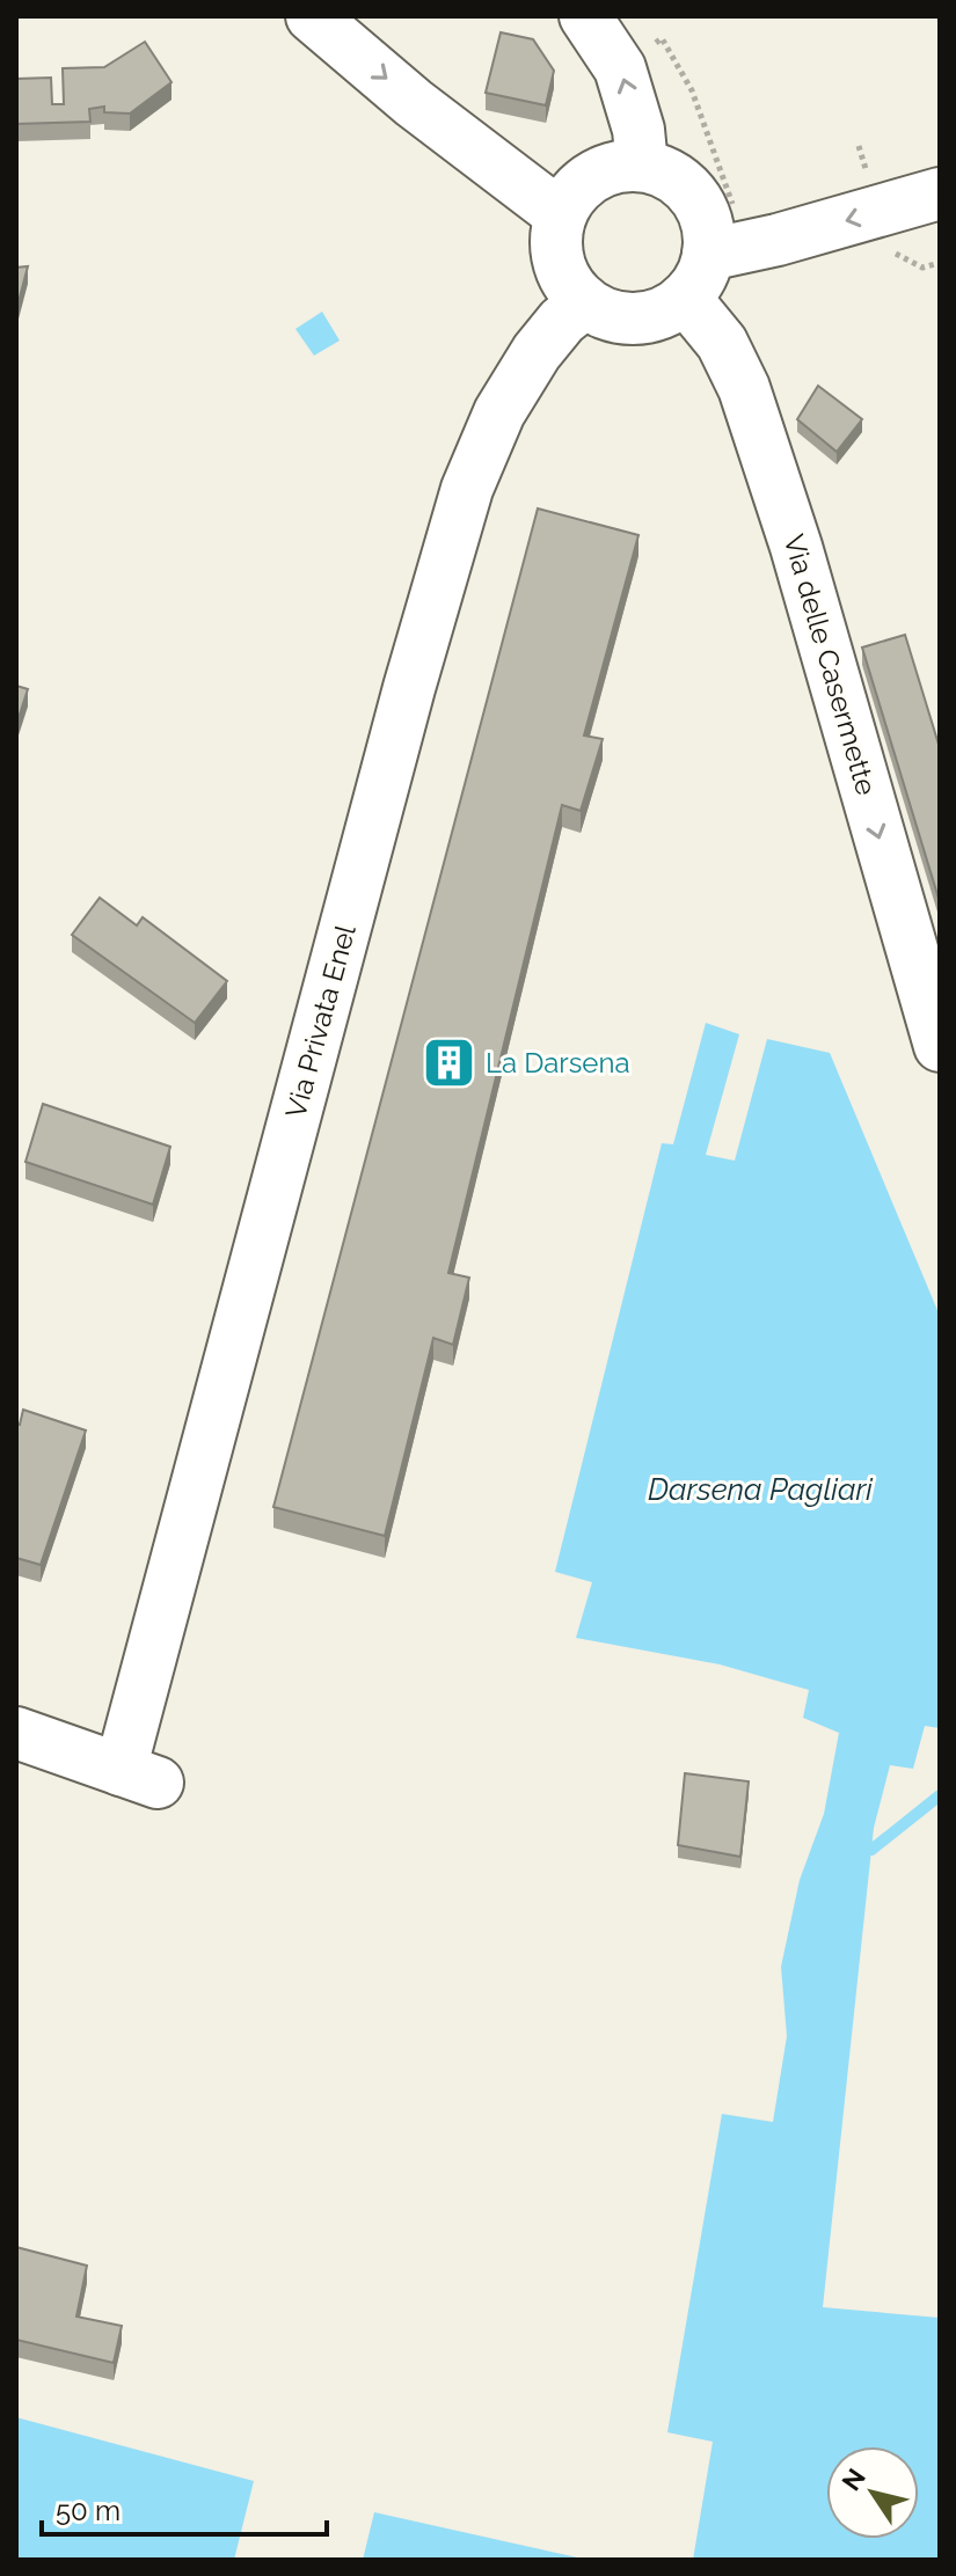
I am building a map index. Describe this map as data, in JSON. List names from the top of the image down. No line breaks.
{"streets":{"main road":["Via delle Casermette","Via Privata Enel"]},"crossings":[["Via delle Casermette","Via Privata Enel"]],"one_way":["Via delle Casermette"],"water":["Darsena Pagliari"],"places":{"building":["La Darsena"]},"scale_bar":"50 m","north":"top left"}
